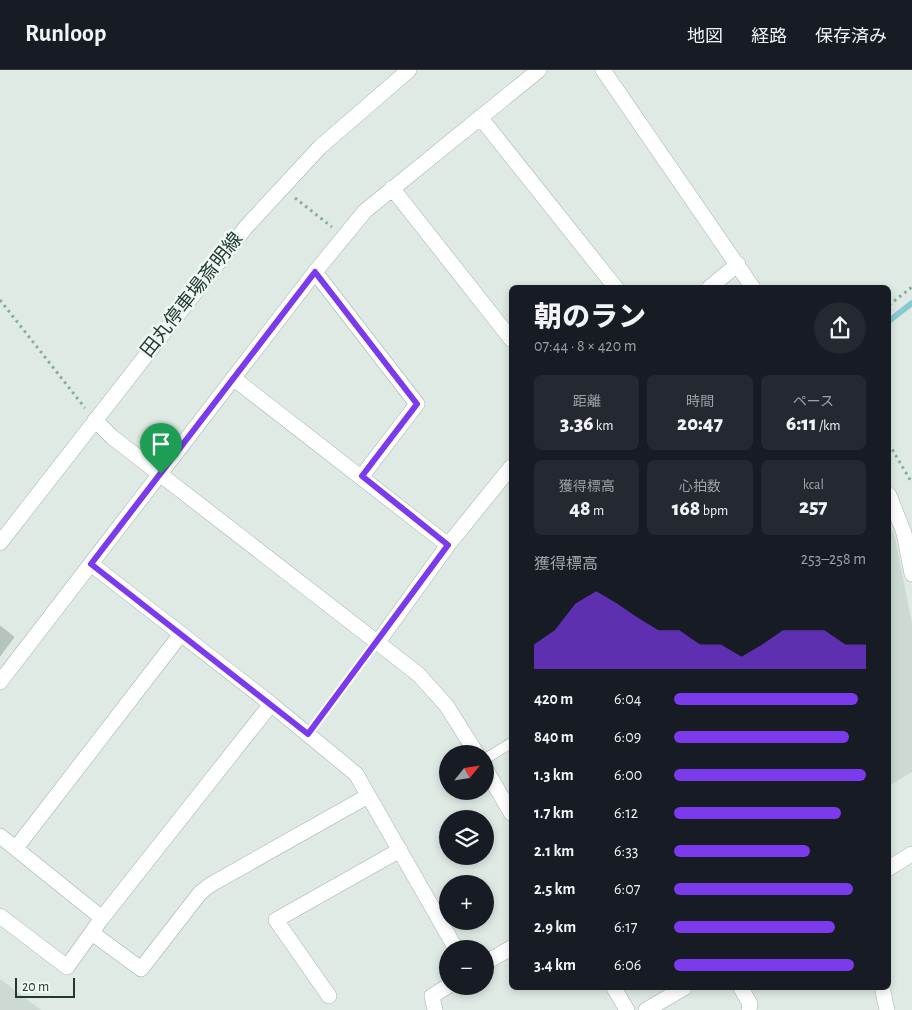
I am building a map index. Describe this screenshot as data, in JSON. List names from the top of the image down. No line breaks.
{"streets":{"street":["田丸停車場斎明線"]},"scale_bar":"20 m","north":"top right","page":{"header":"Runloop","nav":["地図","経路","保存済み"],"heading":["朝のラン","07:44 · 8 × 420 m"],"stats":[["距離","3.36 km"],["時間","20:47"],["ペース","6:11 /km"],["獲得標高","48 m"],["心拍数","168 bpm"],["kcal","257"]],"chart":["獲得標高","253–258 m"],"list":[{"name":"420 m","note":"6:04"},{"name":"840 m","note":"6:09"},{"name":"1.3 km","note":"6:00"},{"name":"1.7 km","note":"6:12"},{"name":"2.1 km","note":"6:33"},{"name":"2.5 km","note":"6:07"},{"name":"2.9 km","note":"6:17"},{"name":"3.4 km","note":"6:06"}],"map_buttons":["+","−"],"scale":"20 m"}}
